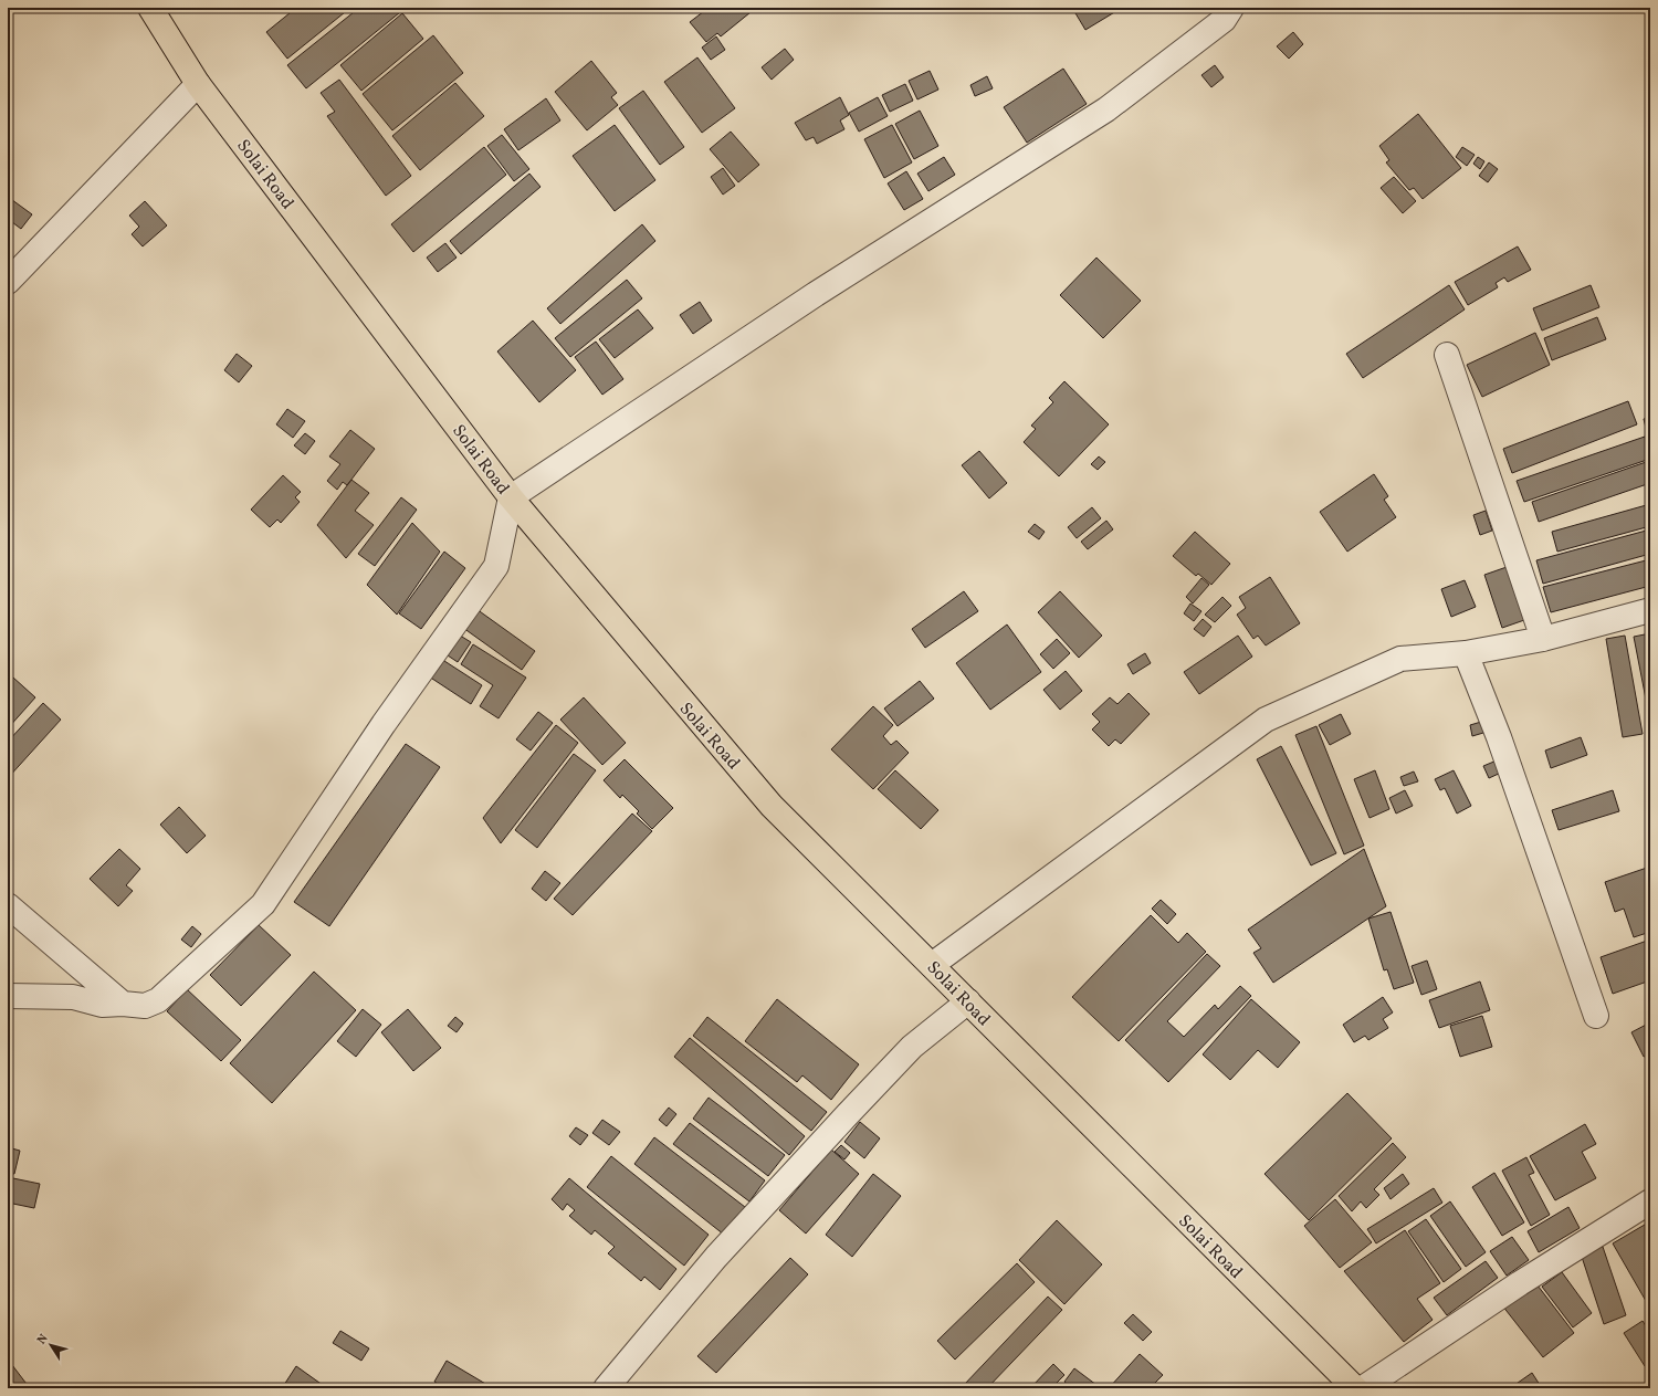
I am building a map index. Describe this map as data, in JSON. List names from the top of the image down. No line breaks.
{"streets":{"highway":["Solai Road"]},"north":"top left"}
